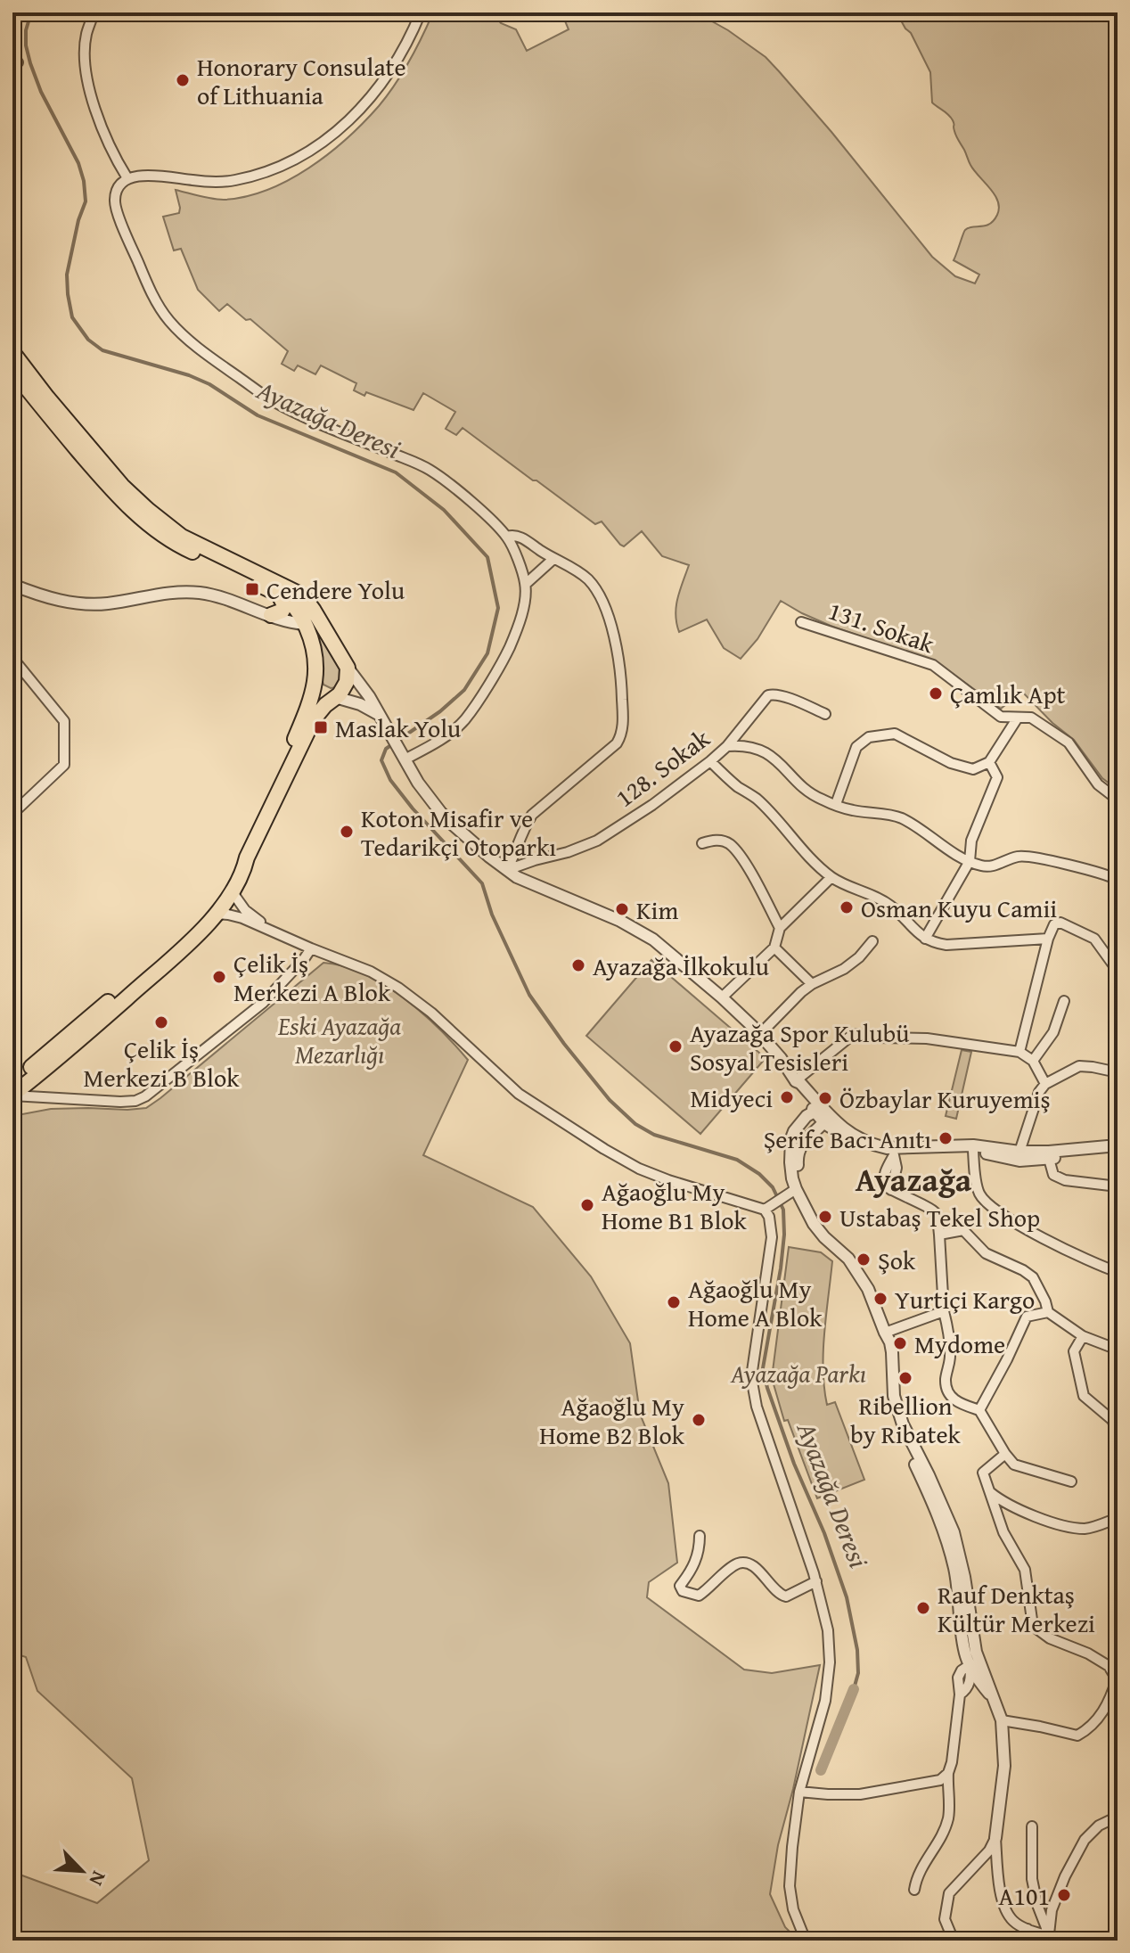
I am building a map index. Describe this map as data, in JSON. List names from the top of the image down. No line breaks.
{"streets":{"street":["131. Sokak","128. Sokak"]},"districts":["Ayazağa"],"water":["Ayazağa Deresi"],"parks":["Eski Ayazağa Mezarlığı","Ayazağa Parkı"],"places":{"other":["Honorary Consulate of Lithuania","Çamlık Apt","Koton Misafir ve Tedarikçi Otoparkı","Osman Kuyu Camii","Kim","Ayazağa İlkokulu","Çelik İş Merkezi A Blok","Çelik İş Merkezi B Blok","Ayazağa Spor Kulubü Sosyal Tesisleri","Midyeci","Özbaylar Kuruyemiş","Şerife Bacı Anıtı","Ağaoğlu My Home B1 Blok","Ustabaş Tekel Shop","Şok","Yurtiçi Kargo","Ağaoğlu My Home A Blok","Mydome","Ribellion by Ribatek","Ağaoğlu My Home B2 Blok","Rauf Denktaş Kültür Merkezi","A101"],"transit":["Cendere Yolu","Maslak Yolu"]},"north":"bottom right"}
